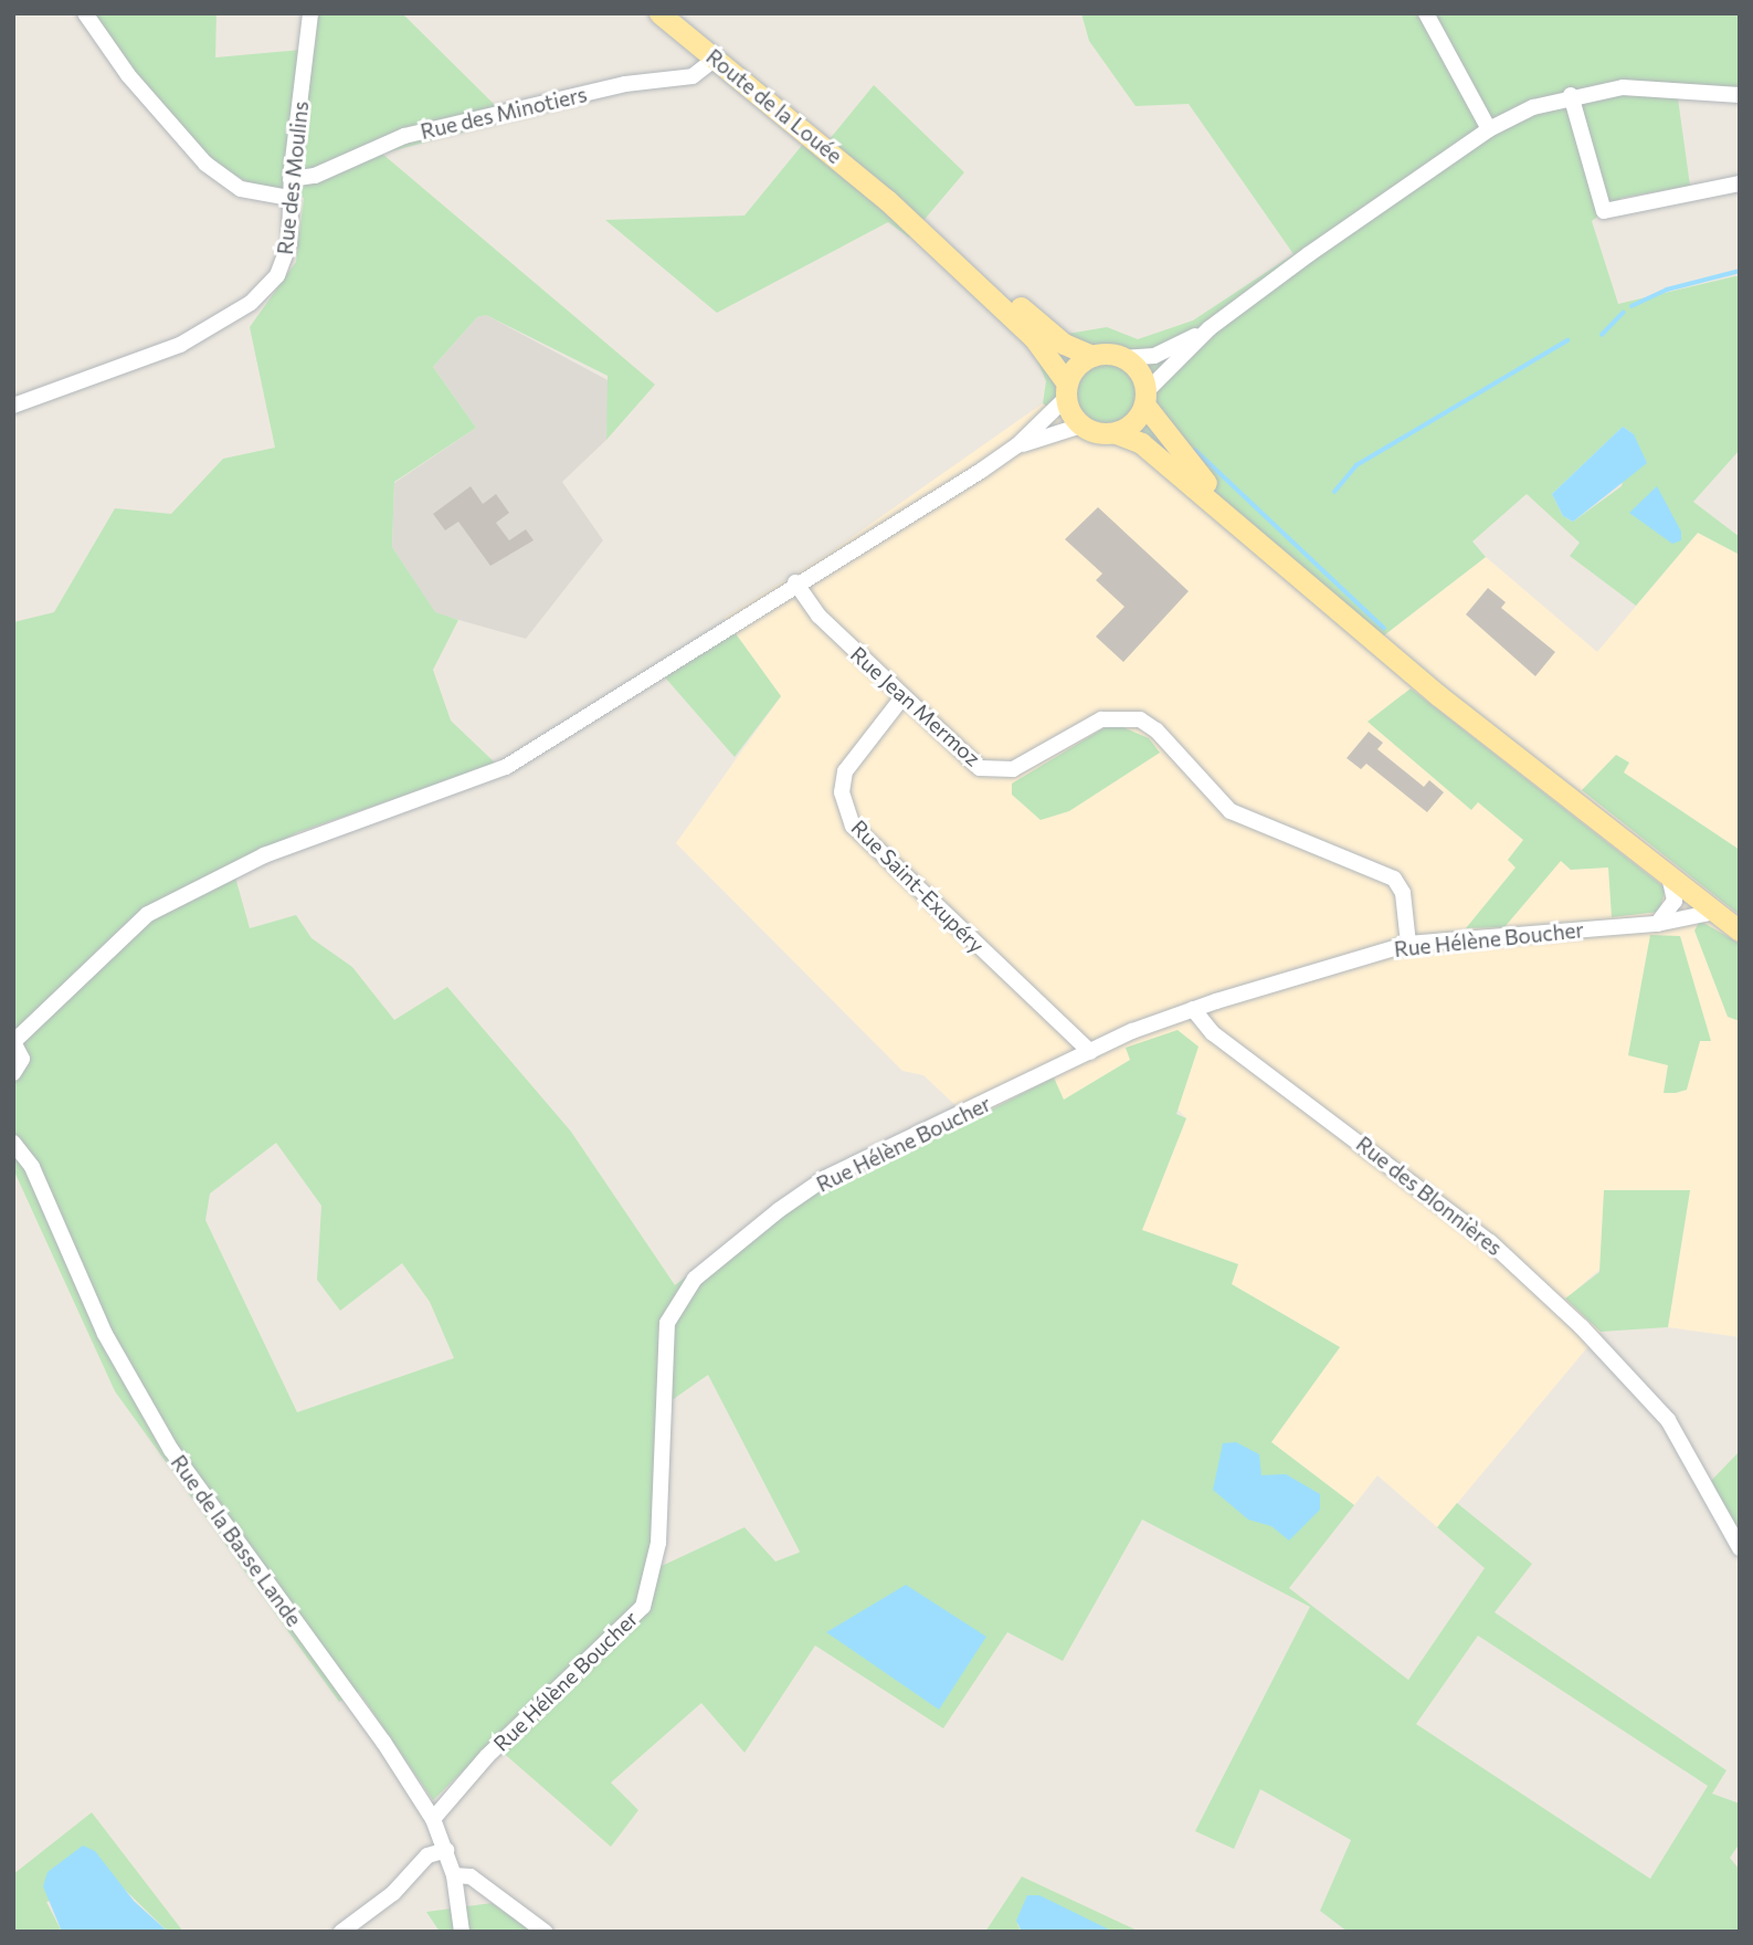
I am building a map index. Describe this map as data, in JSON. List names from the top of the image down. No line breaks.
{"streets":{"main road":["Route de la Louée"],"street":["Rue des Minotiers","Rue des Moulins","Rue Jean Mermoz","Rue Saint-Exupéry","Rue Hélène Boucher","Rue des Blonnières","Rue de la Basse Lande"]},"crossings":[["Route de la Louée","Rue des Minotiers"],["Rue des Minotiers","Rue des Moulins"],["Rue Jean Mermoz","Rue Saint-Exupéry"],["Rue Jean Mermoz","Rue Hélène Boucher"],["Rue Saint-Exupéry","Rue Hélène Boucher"],["Rue Hélène Boucher","Rue des Blonnières"],["Rue Hélène Boucher","Rue de la Basse Lande"]]}
